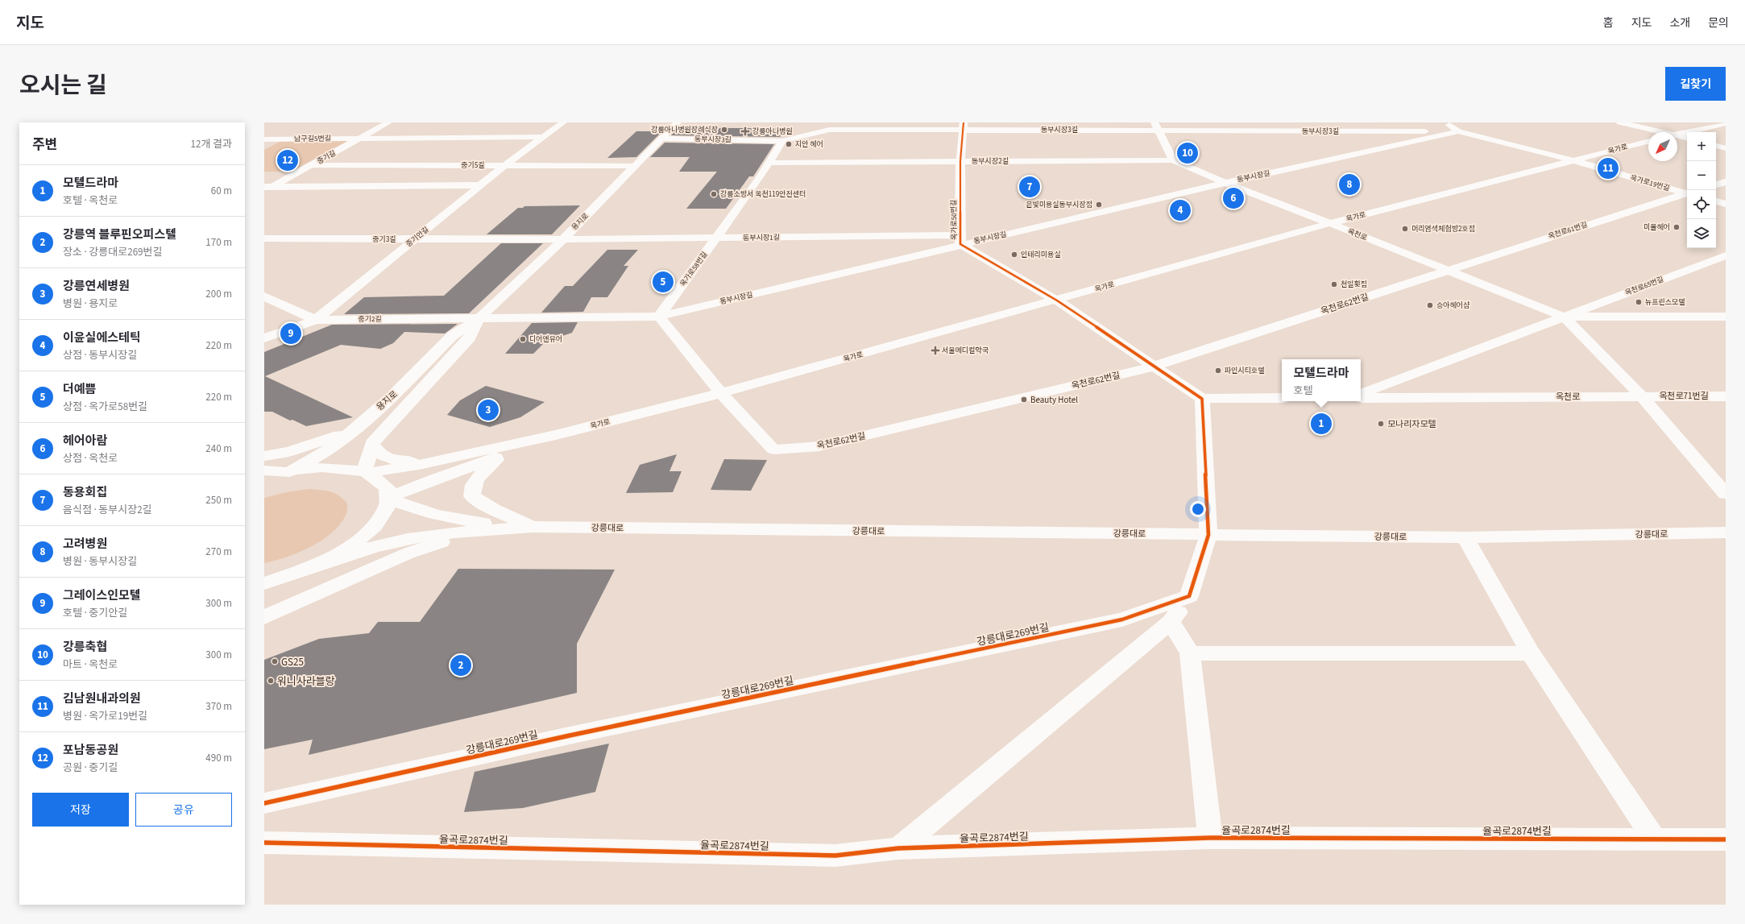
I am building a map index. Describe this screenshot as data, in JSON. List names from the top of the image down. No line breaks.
{"streets":{"street":["동부시장3길","남구길5번길","옥가로","중기길","동부시장2길","중기5길","동부시장길","옥가로19번길","옥가로50번길","용지로","옥천로61번길","옥천로","중기안길","동부시장1길","중기3길","옥가로58번길","옥천로65번길","옥천로62번길","중기2길","옥천로71번길","강릉대로","강릉대로269번길","율곡로2874번길"]},"crossings":[["동부시장3길","동부시장길"],["동부시장3길","옥가로19번길"],["동부시장3길","옥가로50번길"],["동부시장3길","용지로"],["동부시장3길","옥가로58번길"],["남구길5번길","중기길"],["남구길5번길","중기안길"],["옥가로","옥가로19번길"],["옥가로","옥가로50번길"],["옥가로","옥천로"],["옥가로","옥천로62번길"],["중기길","중기5길"],["동부시장2길","옥가로50번길"],["동부시장2길","옥천로"],["동부시장2길","옥가로58번길"],["중기5길","용지로"],["중기5길","중기안길"],["동부시장길","옥가로19번길"],["동부시장길","옥가로50번길"],["동부시장길","용지로"],["동부시장길","옥천로"],["동부시장길","동부시장1길"],["동부시장길","옥가로58번길"],["동부시장길","중기2길"],["옥가로50번길","동부시장1길"],["옥가로50번길","옥천로62번길"],["용지로","동부시장1길"],["용지로","중기3길"],["용지로","중기2길"],["옥천로61번길","옥천로"],["옥천로61번길","옥천로62번길"],["옥천로","옥천로65번길"],["옥천로","옥천로62번길"],["옥천로","옥천로71번길"],["중기안길","중기3길"],["중기안길","중기2길"],["동부시장1길","중기3길"],["동부시장1길","옥가로58번길"]],"places":{"other":["강릉아나병원장례식장","지안 헤어","강릉소방서 옥천119안전센터","은빛미용실동부시장점","미올헤어","머리염색체험방2호점","인태리미용실","천일횟집","뉴프린스모텔","승아헤어샵","디어앤유어","파인시티호텔","Beauty Hotel","모나리자모텔","GS25","워니사라블랑"],"health":["강릉아나병원","서울메디컬약국"]},"north":"bottom left","page":{"header":"지도","nav":["홈","지도","소개","문의"],"title":"오시는 길","buttons":["길찾기",["저장","공유"]],"heading":["주변","12개 결과"],"map_buttons":["+","−"],"pins":["10","12","11","8","7","6","4","5","9","3","1","2"],"list":[{"mark":"1","name":"모텔드라마","note":"호텔 · 옥천로","value":"60 m"},{"mark":"2","name":"강릉역 블루핀오피스텔","note":"장소 · 강릉대로269번길","value":"170 m"},{"mark":"3","name":"강릉연세병원","note":"병원 · 용지로","value":"200 m"},{"mark":"4","name":"이윤실에스테틱","note":"상점 · 동부시장길","value":"220 m"},{"mark":"5","name":"더예쁨","note":"상점 · 옥가로58번길","value":"220 m"},{"mark":"6","name":"헤어아람","note":"상점 · 옥천로","value":"240 m"},{"mark":"7","name":"동용회집","note":"음식점 · 동부시장2길","value":"250 m"},{"mark":"8","name":"고려병원","note":"병원 · 동부시장길","value":"270 m"},{"mark":"9","name":"그레이스인모텔","note":"호텔 · 중기안길","value":"300 m"},{"mark":"10","name":"강릉축협","note":"마트 · 옥천로","value":"300 m"},{"mark":"11","name":"김남원내과의원","note":"병원 · 옥가로19번길","value":"370 m"},{"mark":"12","name":"포남동공원","note":"공원 · 중기길","value":"490 m"}],"popup":["모텔드라마","호텔"]}}
